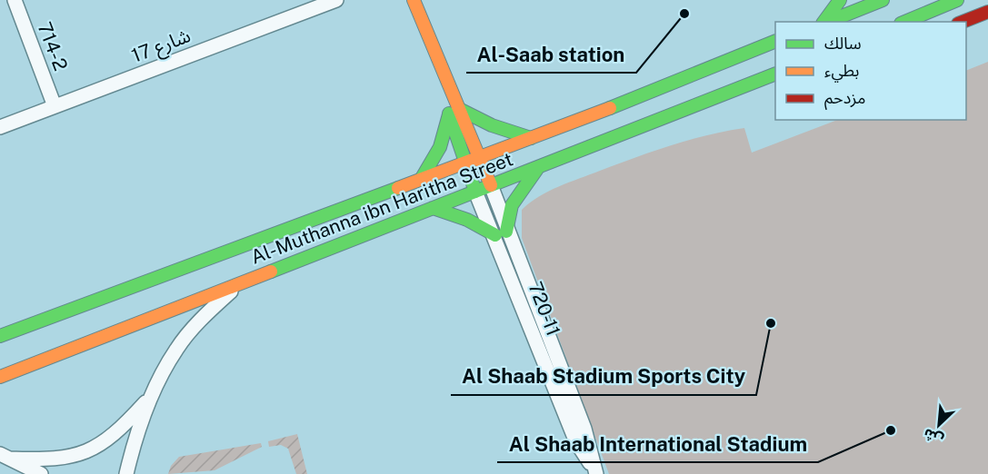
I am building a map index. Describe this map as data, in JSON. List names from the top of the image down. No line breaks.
{"streets":{"main road":["Al-Muthanna ibn Haritha Street"],"street":["شارع 17","714-2","720-11"]},"crossings":[["شارع 17","714-2"],["Al-Muthanna ibn Haritha Street","720-11"]],"places":["Al-Saab station","Al Shaab Stadium Sports City","Al Shaab International Stadium"],"legend":["سالك","بطيء","مزدحم"],"north":"bottom left"}
